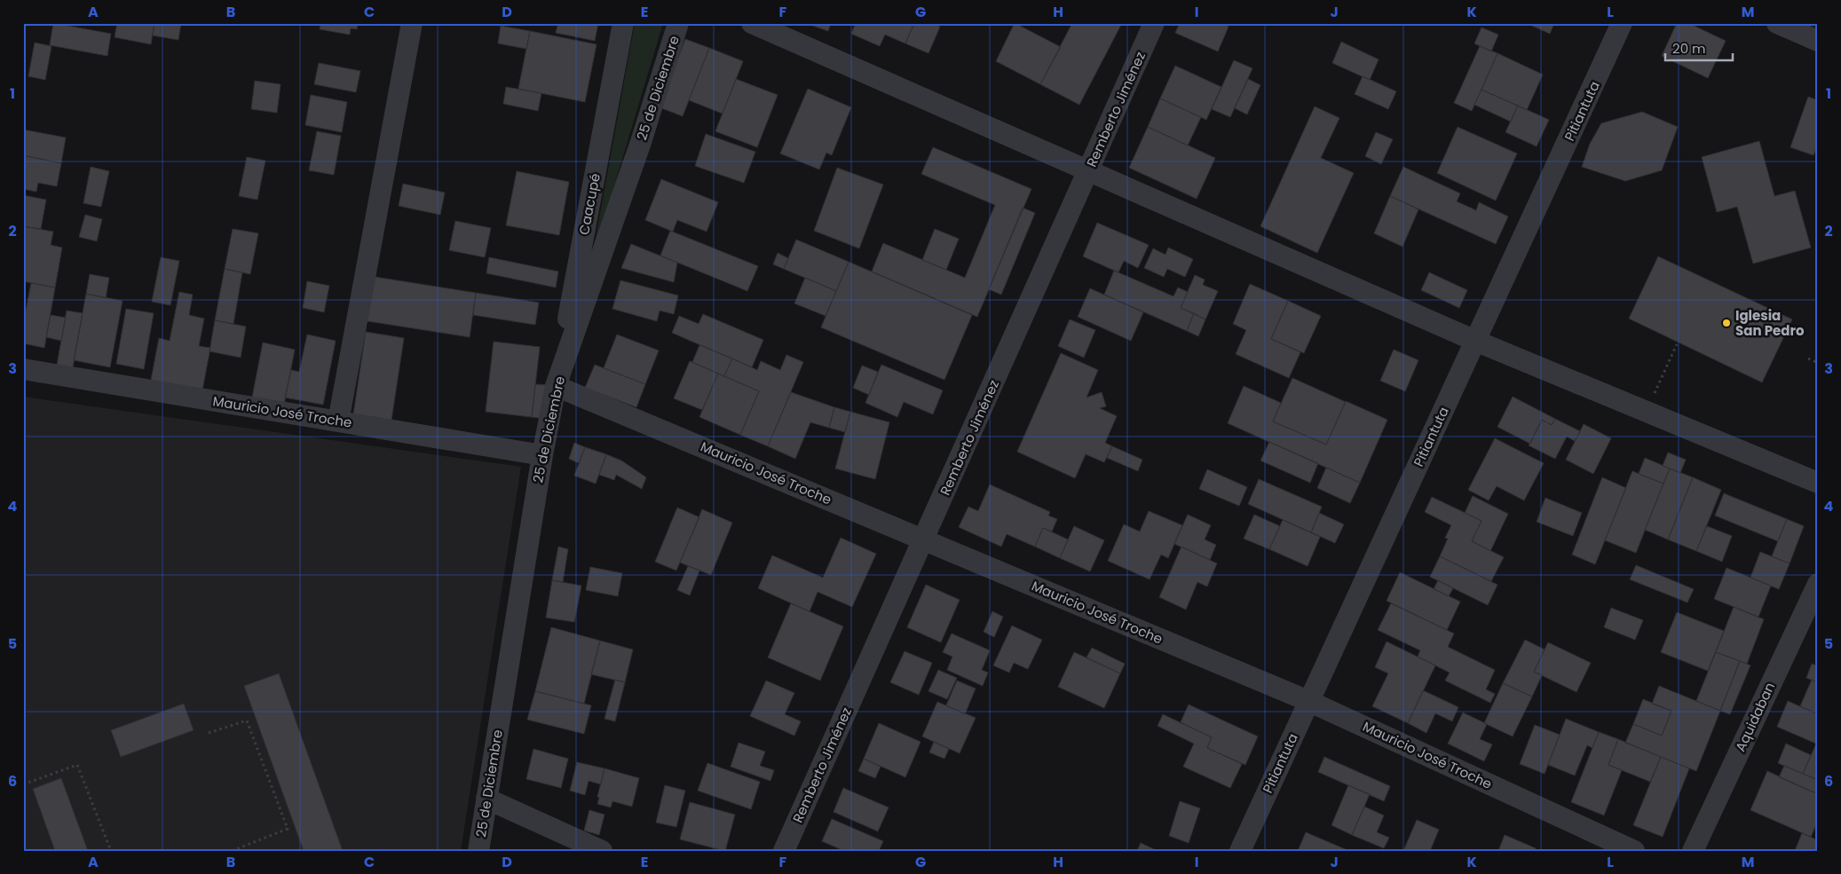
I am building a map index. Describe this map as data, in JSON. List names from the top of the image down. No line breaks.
{"streets":{"street":["25 de Diciembre","Remberto Jiménez","Pitiantuta","Caacupé","Mauricio José Troche","Aquidaban"]},"crossings":[["25 de Diciembre","Caacupé"],["25 de Diciembre","Mauricio José Troche"],["Remberto Jiménez","Mauricio José Troche"],["Pitiantuta","Mauricio José Troche"],["Caacupé","Mauricio José Troche"]],"places":["Iglesia San Pedro"],"scale_bar":"20 m","grid":{"columns":["A","B","C","D","E","F","G","H","I","J","K","L","M"],"rows":["1","2","3","4","5","6"]}}
